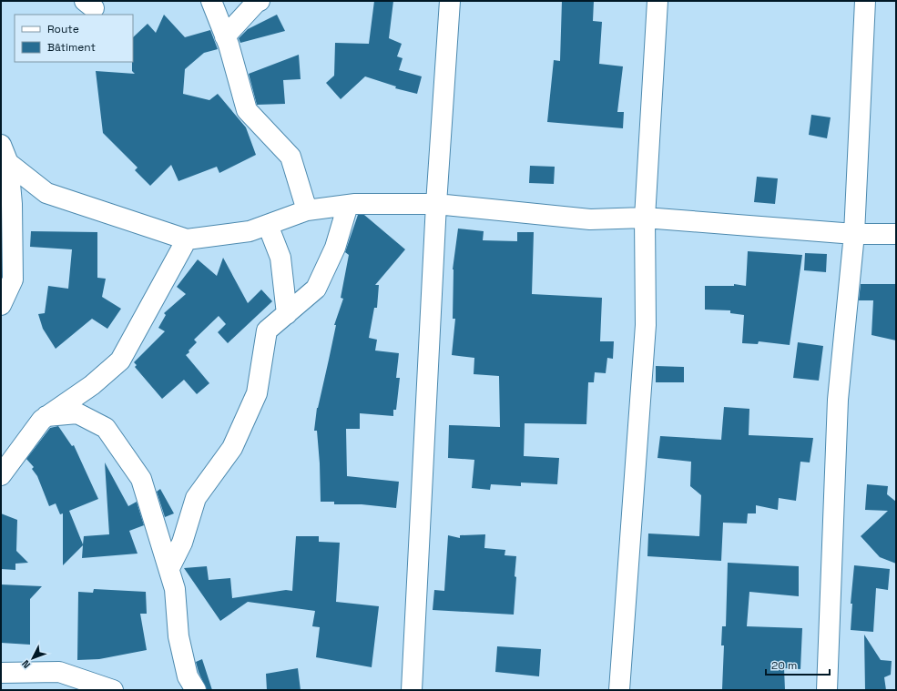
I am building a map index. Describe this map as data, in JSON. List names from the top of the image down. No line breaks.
{"legend":["Route","Bâtiment"],"scale_bar":"20 m","north":"bottom left"}
